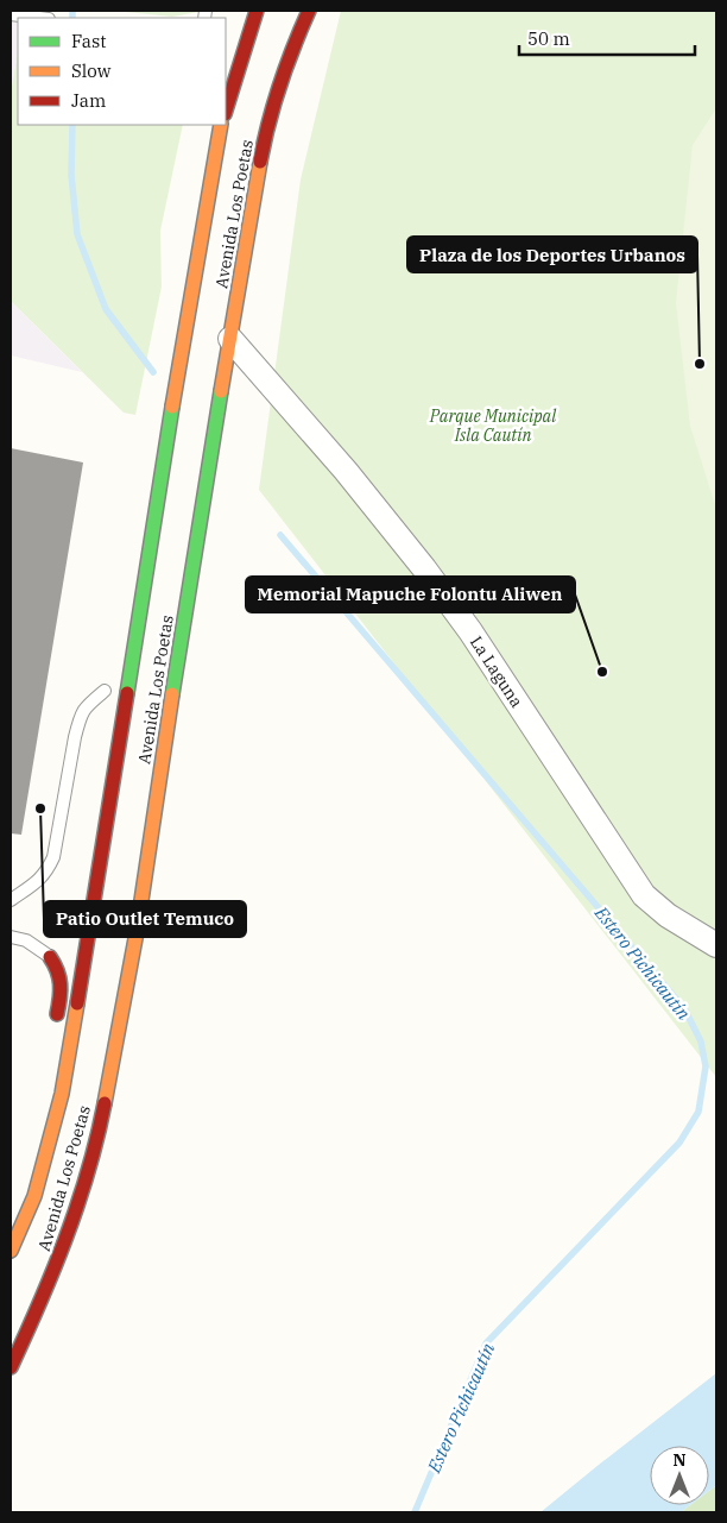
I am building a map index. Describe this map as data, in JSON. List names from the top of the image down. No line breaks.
{"streets":{"main road":["Avenida Los Poetas"],"street":["La Laguna"]},"crossings":[["Avenida Los Poetas","La Laguna"]],"water":["Estero Pichicautín"],"parks":["Parque Municipal Isla Cautín"],"places":["Plaza de los Deportes Urbanos","Memorial Mapuche Folontu Aliwen","Patio Outlet Temuco"],"legend":["Fast","Slow","Jam"],"scale_bar":"50 m","north":"top"}
